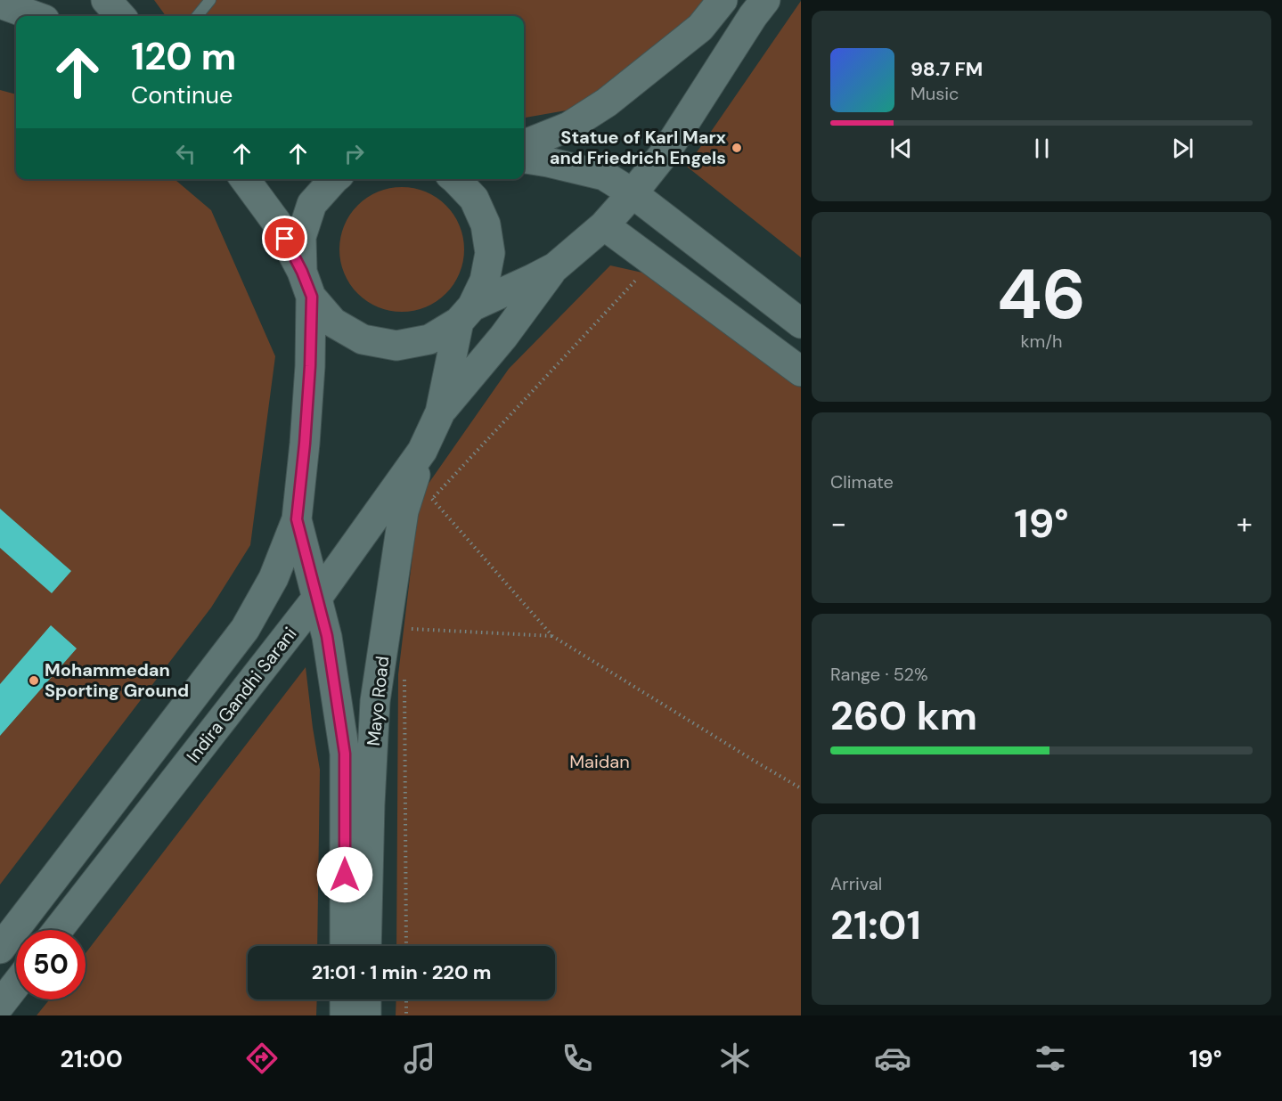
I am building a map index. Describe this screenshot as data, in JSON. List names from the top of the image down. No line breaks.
{"streets":{"main road":["Indira Gandhi Sarani","Mayo Road"]},"crossings":[["Indira Gandhi Sarani","Mayo Road"]],"parks":["Maidan"],"places":["Statue of Karl Marx and Friedrich Engels","Mohammedan Sporting Ground"],"page":{"turn":["120 m","Continue"],"song":["98.7 FM","Music"],"tile":[["46","km/h"],"Climate",["Range · 52%","260 km"],["Arrival","21:01"]],"heat":["−","19°","+"],"limit":"50","trip":"21:01 · 1 min · 220 m","tabs":["21:00","19°"]}}
